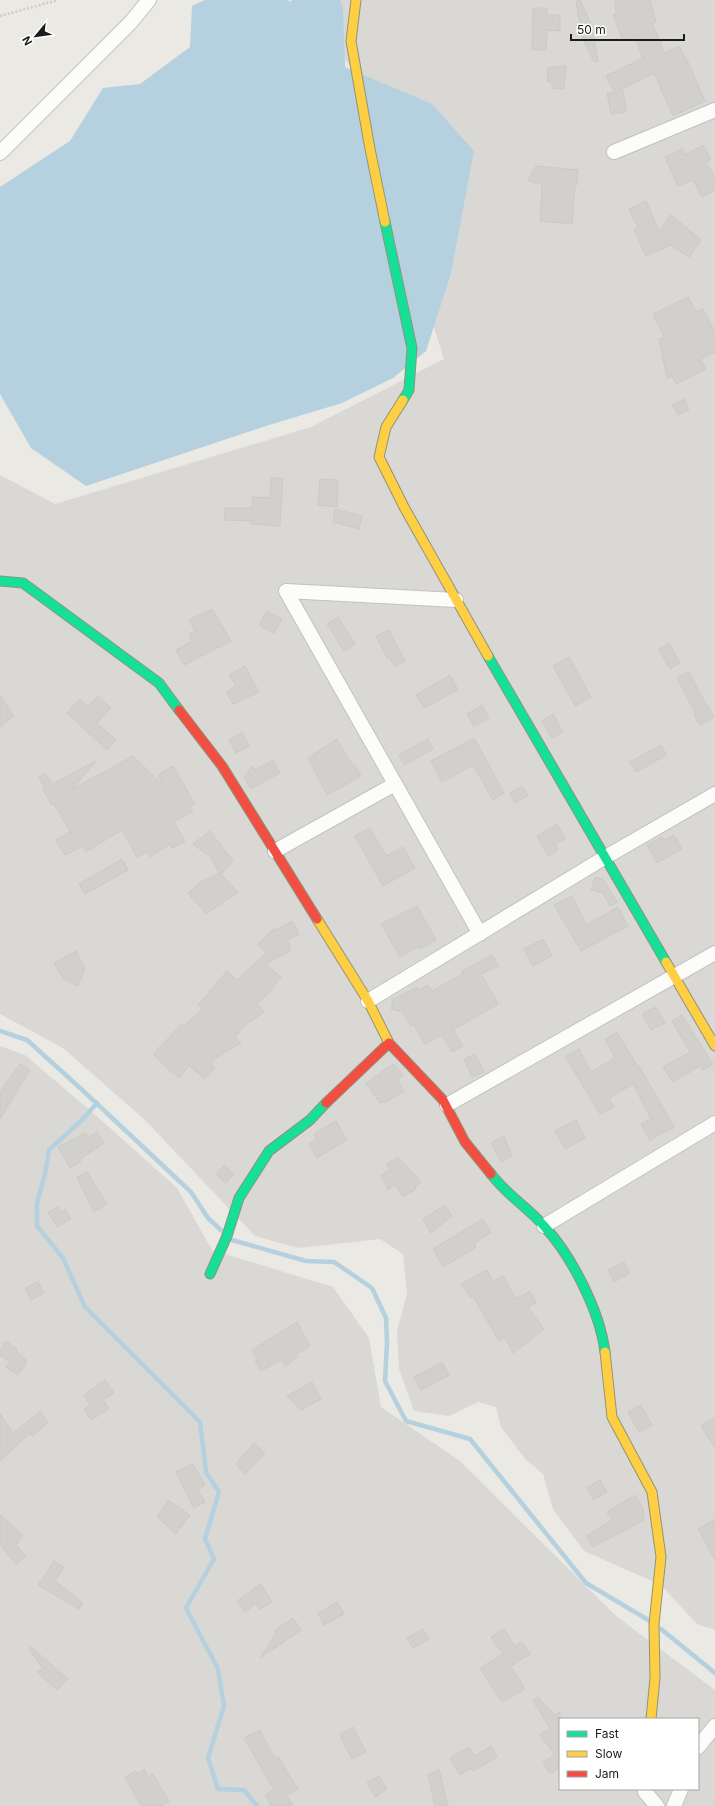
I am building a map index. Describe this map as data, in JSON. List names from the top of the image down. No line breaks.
{"legend":["Fast","Slow","Jam"],"scale_bar":"50 m","north":"bottom left"}
